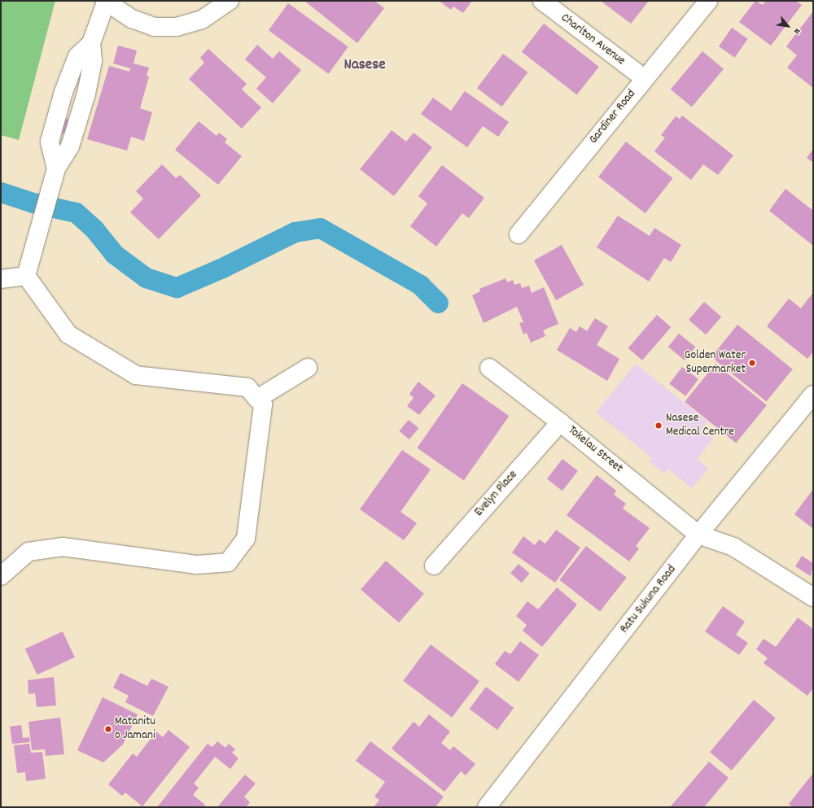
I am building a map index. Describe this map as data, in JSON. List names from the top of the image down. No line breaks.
{"streets":{"street":["Charlton Avenue","Gardiner Road","Tokelau Street","Evelyn Place","Ratu Sukuna Road"]},"crossings":[["Charlton Avenue","Gardiner Road"],["Tokelau Street","Evelyn Place"],["Tokelau Street","Ratu Sukuna Road"]],"districts":["Nasese"],"places":["Golden Water Supermarket","Nasese Medical Centre","Matanitu o Jamani"],"north":"bottom right"}
